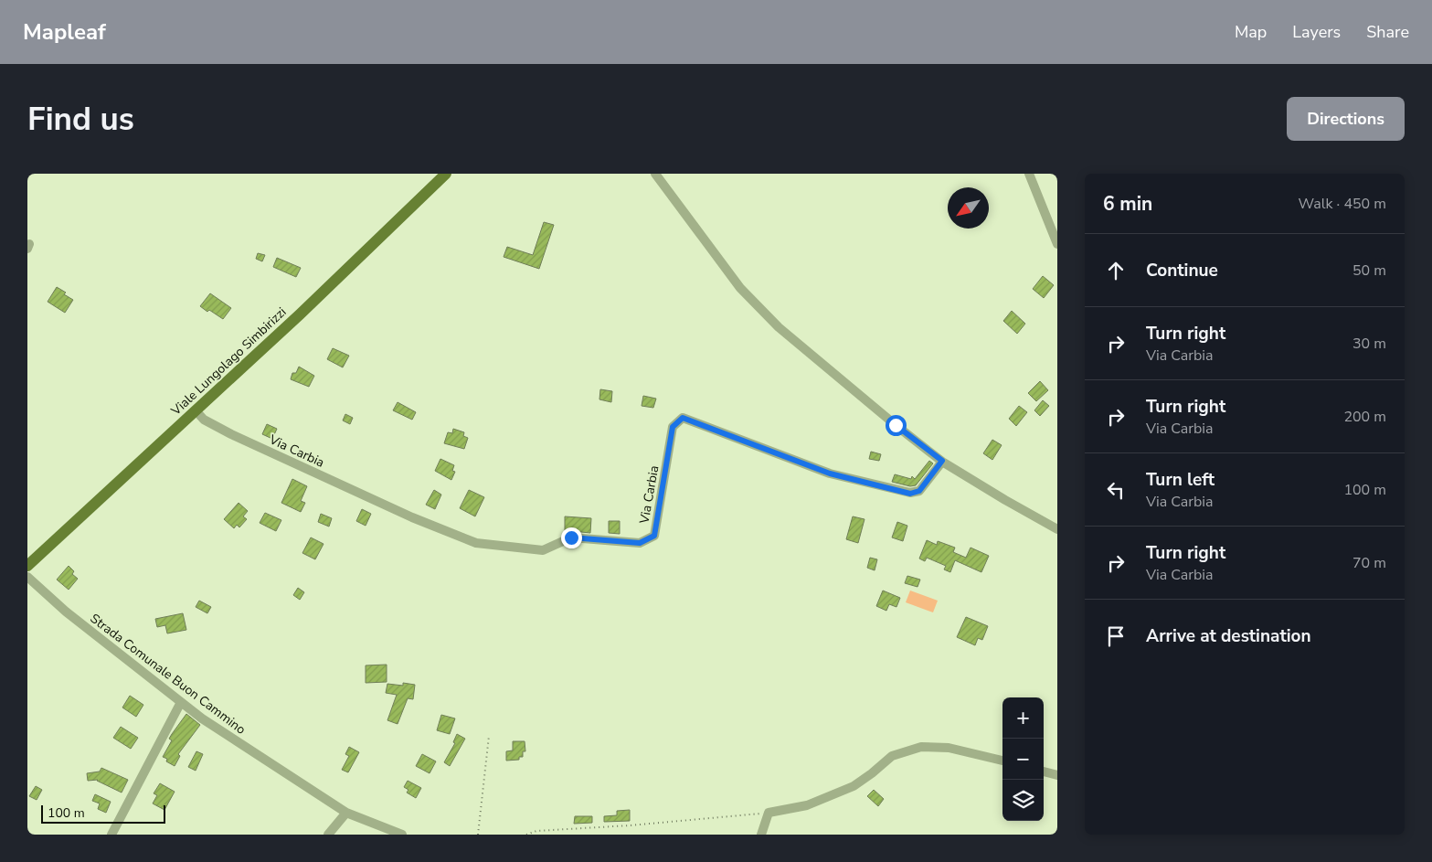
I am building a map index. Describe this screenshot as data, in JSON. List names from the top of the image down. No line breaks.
{"streets":{"main road":["Viale Lungolago Simbirizzi"],"street":["Via Carbia","Strada Comunale Buon Cammino"]},"crossings":[["Viale Lungolago Simbirizzi","Via Carbia"]],"scale_bar":"100 m","north":"bottom left","page":{"header":"Mapleaf","nav":["Map","Layers","Share"],"buttons":"Directions","title":"Find us","heading":["6 min","Walk · 450 m"],"list":[["Continue","50 m"],["Turn right","Via Carbia","30 m"],["Turn right","Via Carbia","200 m"],["Turn left","Via Carbia","100 m"],["Turn right","Via Carbia","70 m"],"Arrive at destination"],"map_buttons":["+","−"],"scale":"100 m"}}
